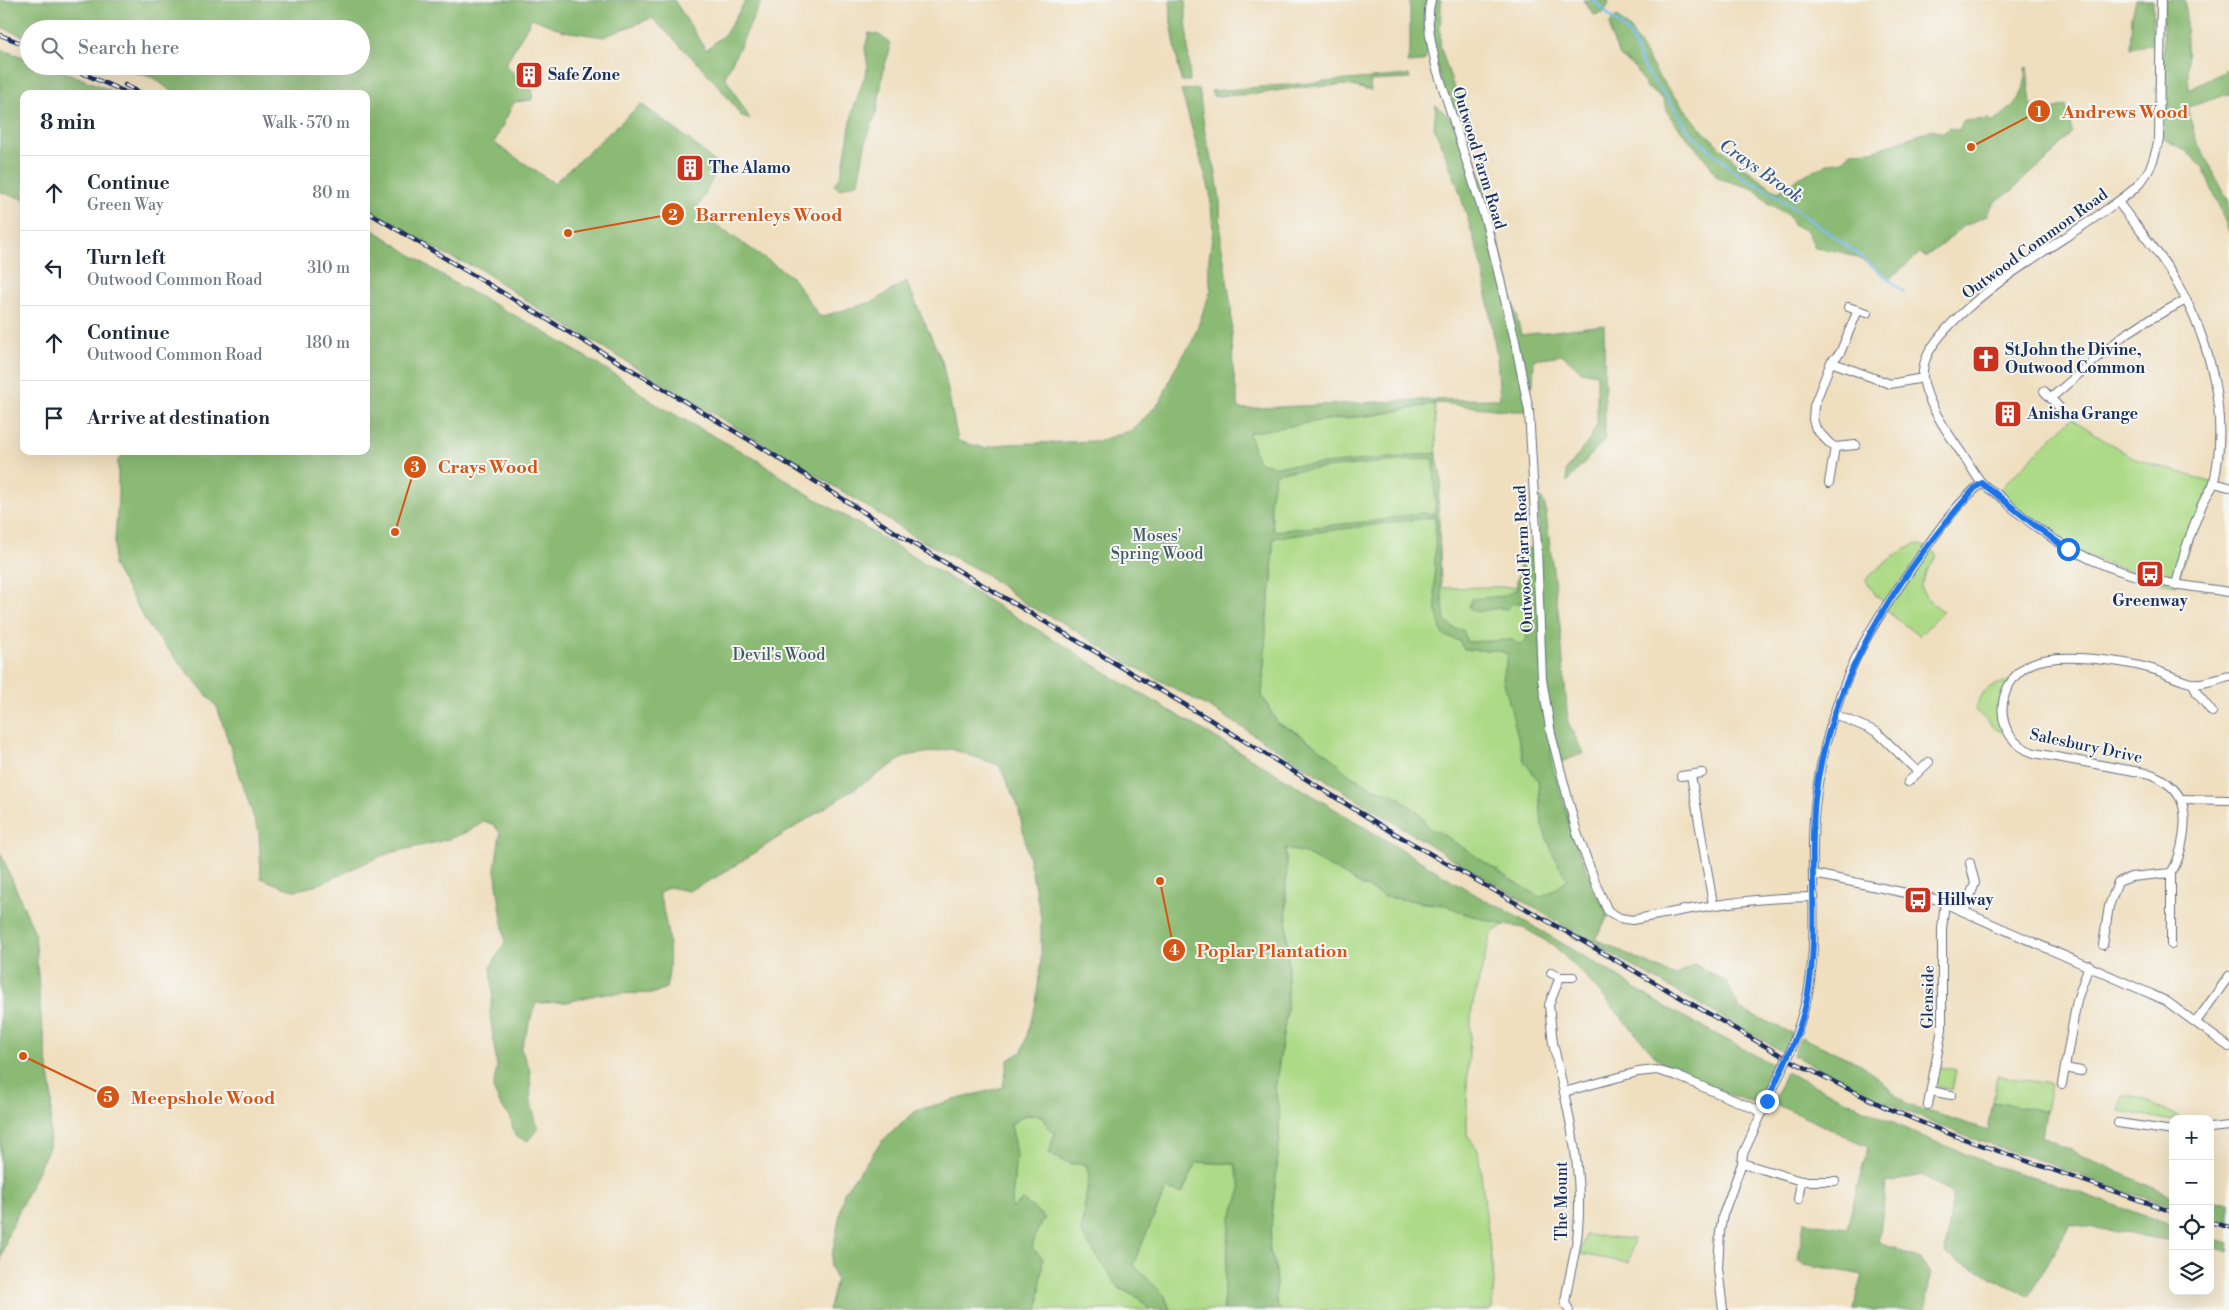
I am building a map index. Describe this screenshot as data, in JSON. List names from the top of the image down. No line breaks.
{"streets":{"street":["Outwood Farm Road","Outwood Common Road","Salesbury Drive","Glenside","The Mount"]},"water":["Crays Brook"],"parks":["Moses' Spring Wood","Devil's Wood"],"places":{"building":["Safe Zone","The Alamo","Anisha Grange"],"other":["Andrews Wood","Barrenleys Wood","Crays Wood","Poplar Plantation","Meepshole Wood"],"church":["St John the Divine, Outwood Common"],"bus stop":["Greenway","Hillway"]},"page":{"search":"Search here","heading":["8 min","Walk · 570 m"],"list":[["Continue","Green Way","80 m"],["Turn left","Outwood Common Road","310 m"],["Continue","Outwood Common Road","180 m"],"Arrive at destination"],"map_buttons":["+","−"]}}
